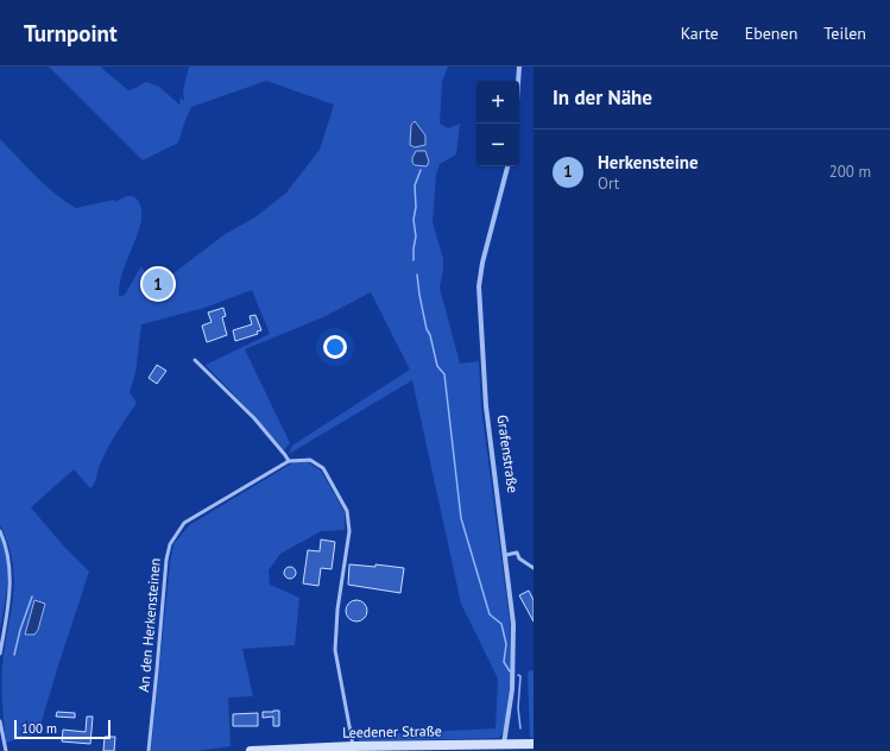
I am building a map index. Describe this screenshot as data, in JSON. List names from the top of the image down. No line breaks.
{"streets":{"street":["Grafenstraße","Leedener Straße"],"lane":["An den Herkensteinen"]},"crossings":[["Grafenstraße","Leedener Straße"]],"scale_bar":"100 m","page":{"header":"Turnpoint","nav":["Karte","Ebenen","Teilen"],"heading":"In der Nähe","map_buttons":["+","−"],"list":[{"mark":"1","name":"Herkensteine","note":"Ort","value":"200 m"}],"pins":"1","scale":"100 m"}}
